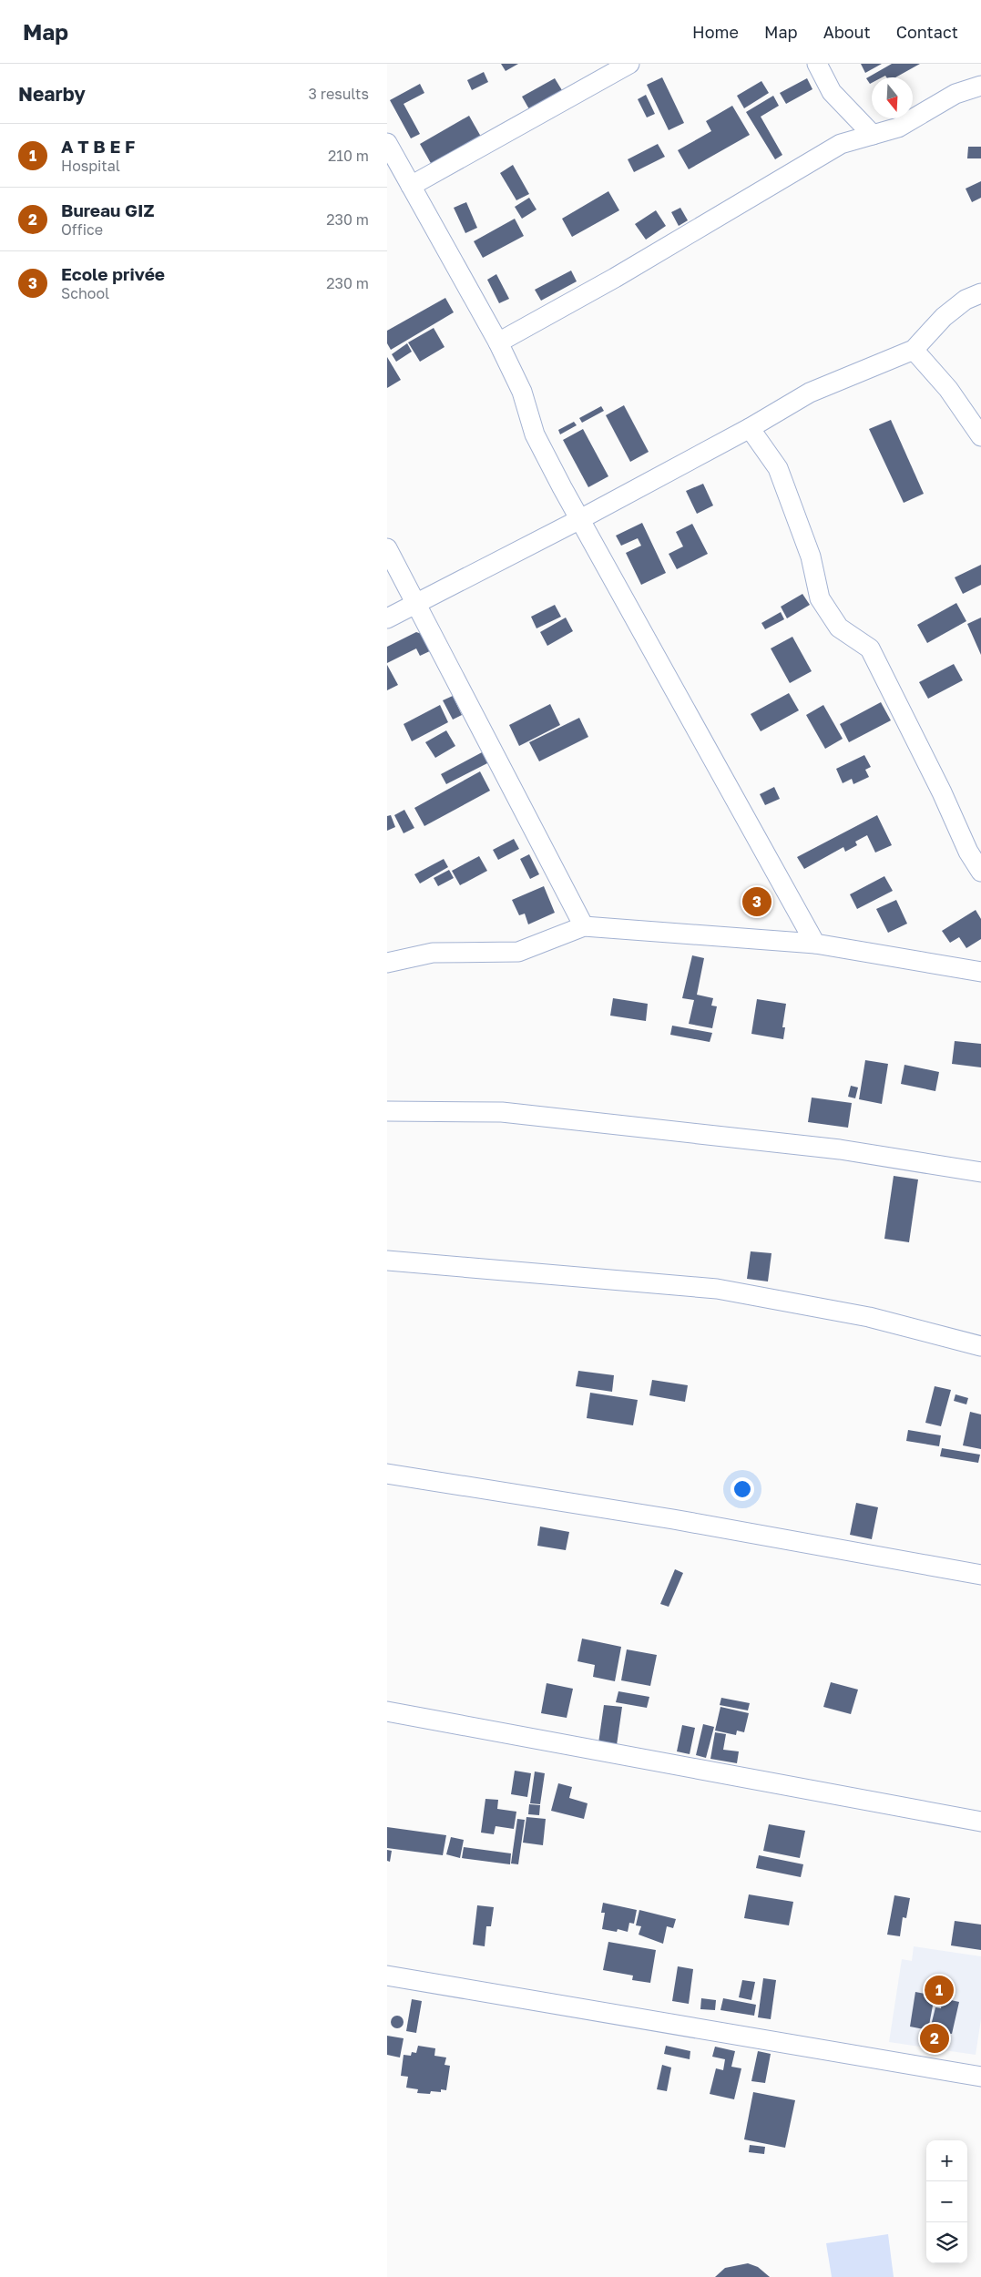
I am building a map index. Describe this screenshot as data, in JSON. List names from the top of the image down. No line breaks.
{"north":"bottom","page":{"header":"Map","nav":["Home","Map","About","Contact"],"heading":["Nearby","3 results"],"list":[{"mark":"1","name":"A T B E F","note":"Hospital","value":"210 m"},{"mark":"2","name":"Bureau GIZ","note":"Office","value":"230 m"},{"mark":"3","name":"Ecole privée","note":"School","value":"230 m"}],"pins":["3","1","2"],"map_buttons":["+","−"]}}
